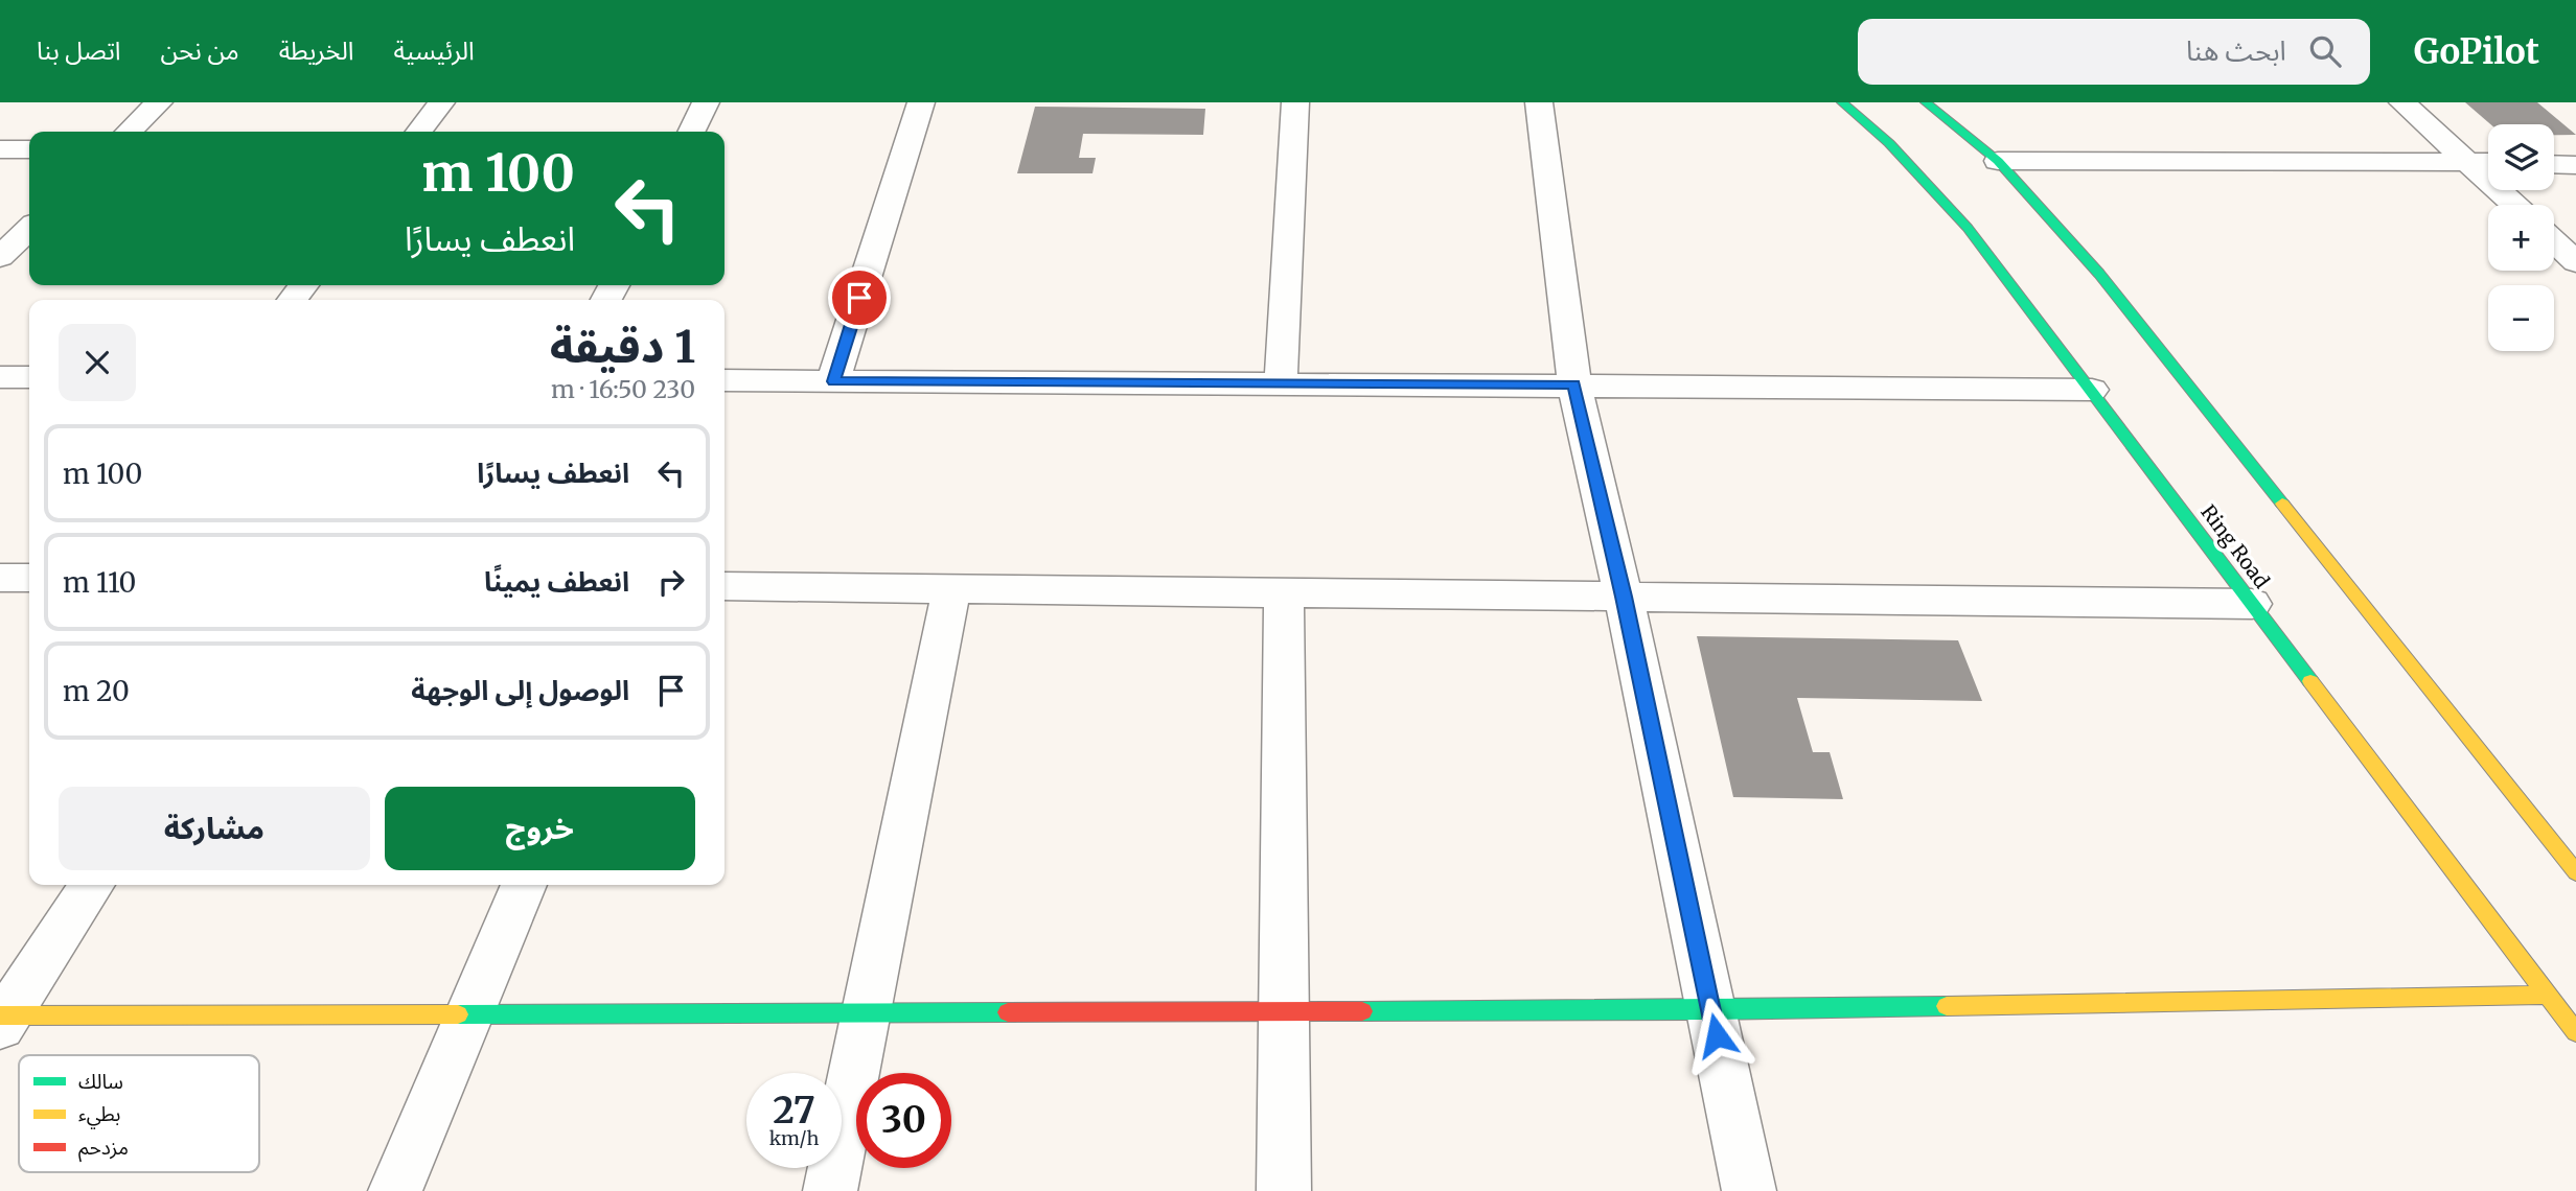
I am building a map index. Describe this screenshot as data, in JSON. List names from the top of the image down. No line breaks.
{"streets":{"main road":["Ring Road"]},"legend":["سالك","بطيء","مزدحم"],"page":{"header":"GoPilot","search":"ابحث هنا","nav":["الرئيسية","الخريطة","من نحن","اتصل بنا"],"map_buttons":["+","−"],"turn":["100 m","انعطف يسارًا"],"heading":["1 دقيقة","230 m · 16:50"],"list":[{"name":"انعطف يسارًا","value":"100 m"},{"name":"انعطف يمينًا","value":"110 m"},{"name":"الوصول إلى الوجهة","value":"20 m"}],"buttons":["خروج","مشاركة"],"speed":"27 km/h","limit":"30"}}
